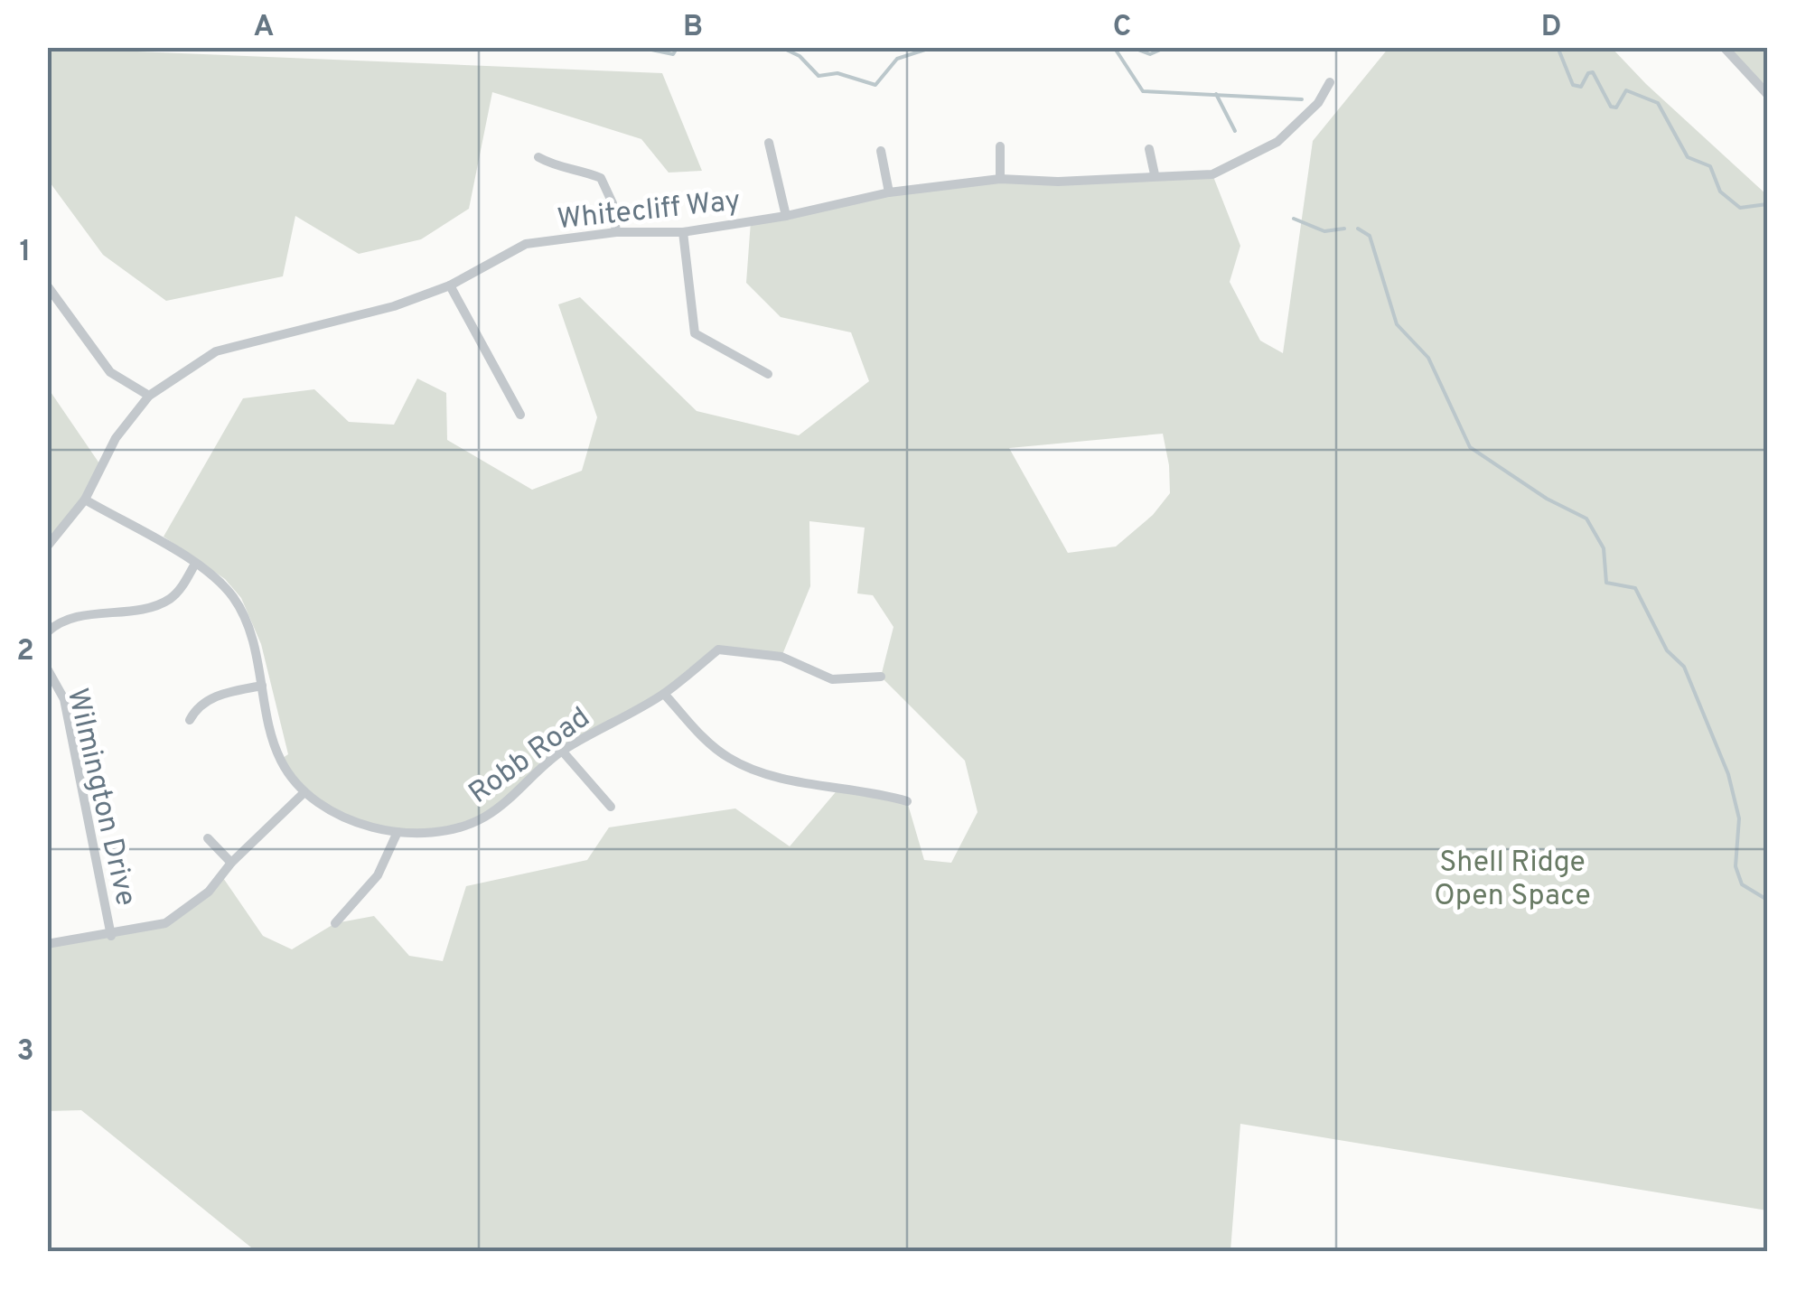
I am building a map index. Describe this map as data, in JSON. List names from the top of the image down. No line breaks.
{"streets":{"street":["Whitecliff Way","Robb Road","Wilmington Drive"]},"crossings":[["Whitecliff Way","Robb Road"]],"parks":["Shell Ridge Open Space"],"grid":{"columns":["A","B","C","D"],"rows":["1","2","3"]}}
